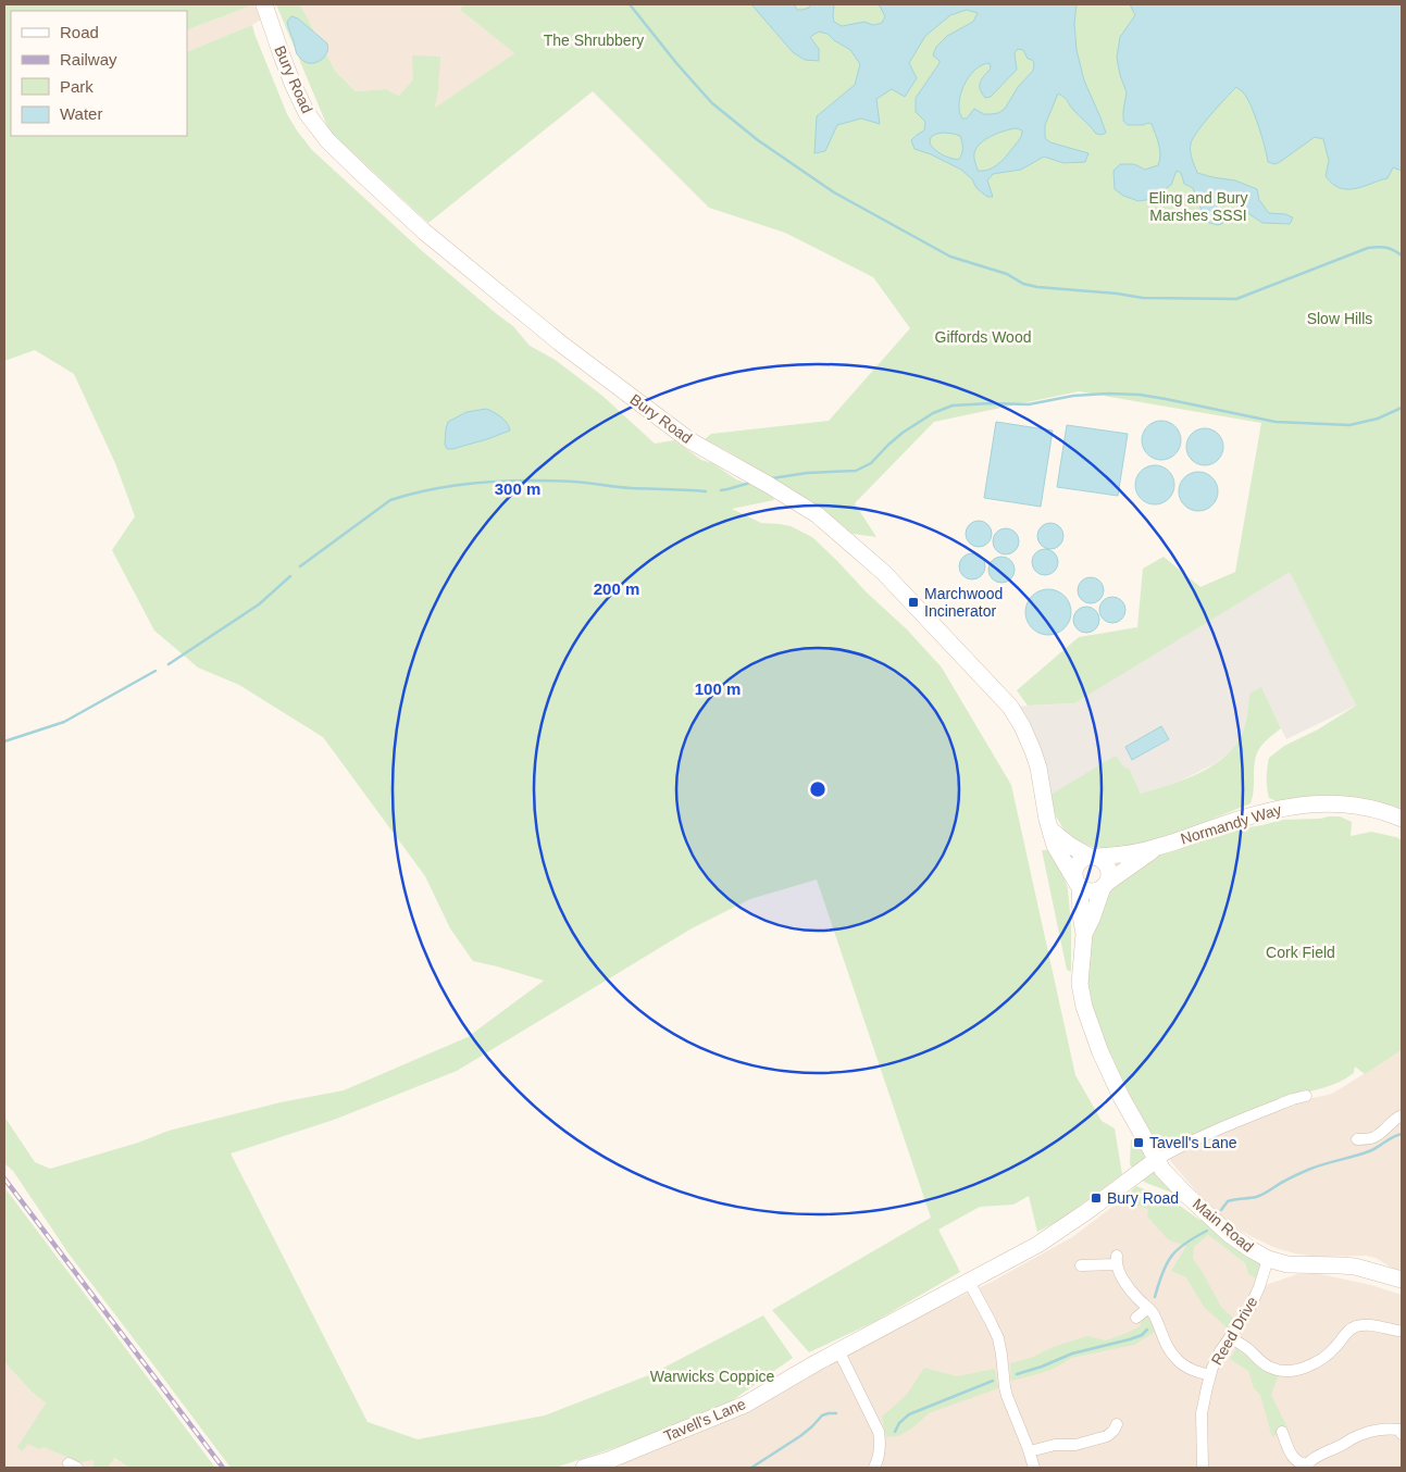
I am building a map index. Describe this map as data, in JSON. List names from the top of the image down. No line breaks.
{"streets":{"street":["Bury Road","Normandy Way","Main Road","Reed Drive","Tavell's Lane"]},"crossings":[["Bury Road","Normandy Way"],["Main Road","Reed Drive"],["Main Road","Tavell's Lane"]],"parks":["The Shrubbery","Eling and Bury Marshes SSSI","Slow Hills","Giffords Wood","Cork Field","Warwicks Coppice"],"places":{"transit":["Marchwood Incinerator","Tavell's Lane","Bury Road"]},"legend":["Road","Railway","Park","Water"],"rings":["300 m","200 m","100 m"]}
